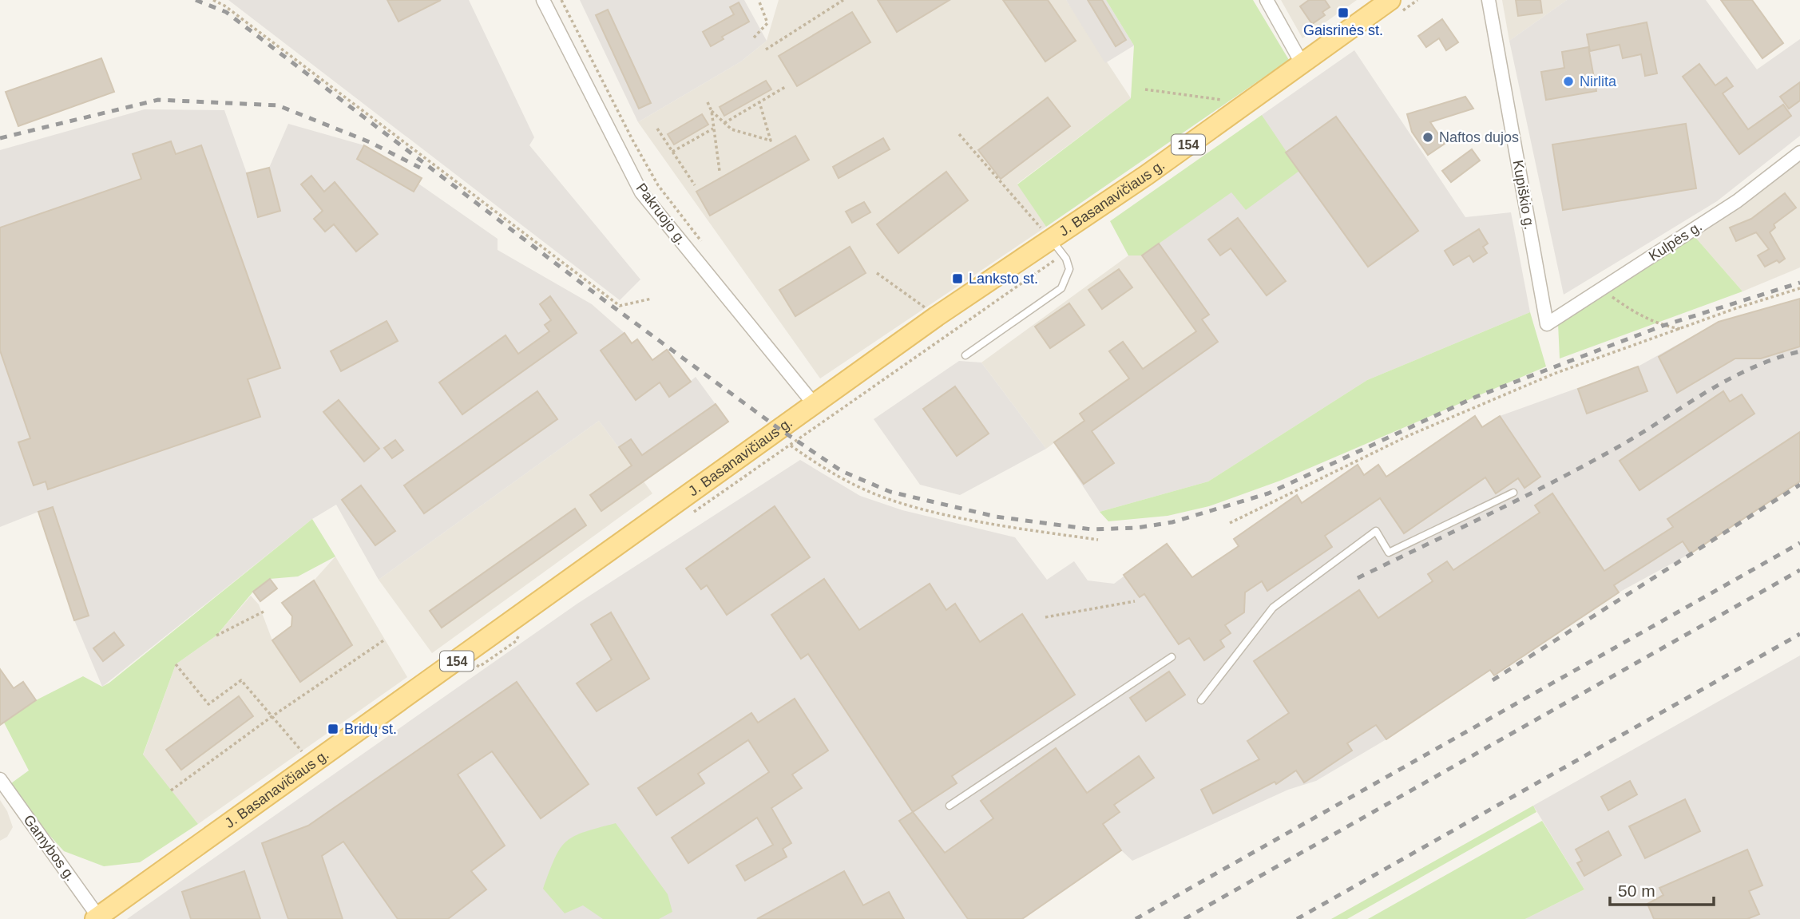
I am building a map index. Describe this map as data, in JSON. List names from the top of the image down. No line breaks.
{"streets":{"main road":["154","J. Basanavičiaus g."],"street":["Kupiškio g.","Pakruojo g.","Kulpės g.","Gamybos g."]},"crossings":[["Kupiškio g.","Kulpės g."],["J. Basanavičiaus g.","Pakruojo g."],["J. Basanavičiaus g.","Gamybos g."]],"places":{"transit":["Gaisrinės st.","Lanksto st.","Bridų st."],"other":["Nirlita","Naftos dujos"]},"scale_bar":"50 m"}
